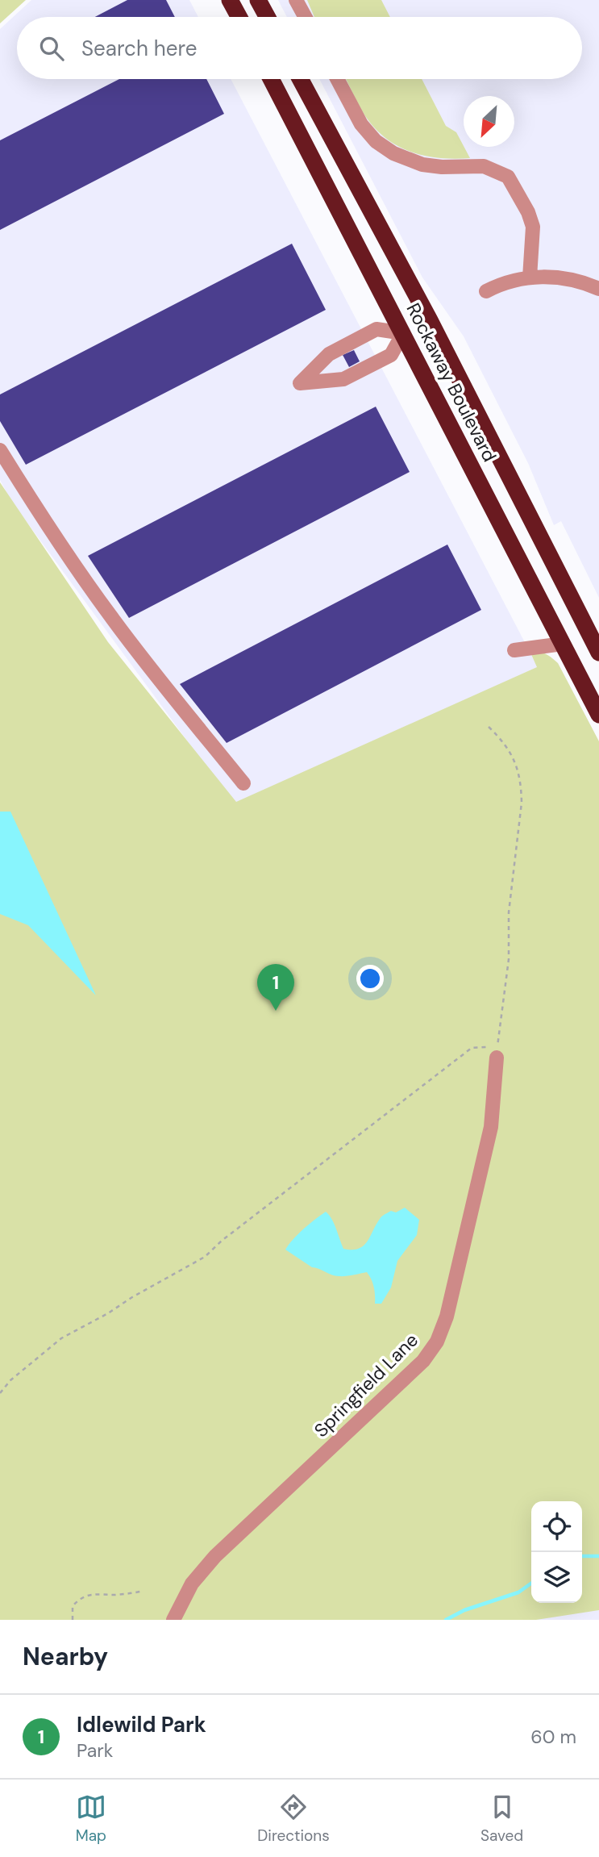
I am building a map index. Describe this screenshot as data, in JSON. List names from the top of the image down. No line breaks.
{"streets":{"highway":["Rockaway Boulevard"],"street":["Springfield Lane"]},"north":"bottom left","page":{"search":"Search here","pins":"1","heading":"Nearby","list":[{"mark":"1","name":"Idlewild Park","note":"Park","value":"60 m"}],"nav":["Map","Directions","Saved"]}}
